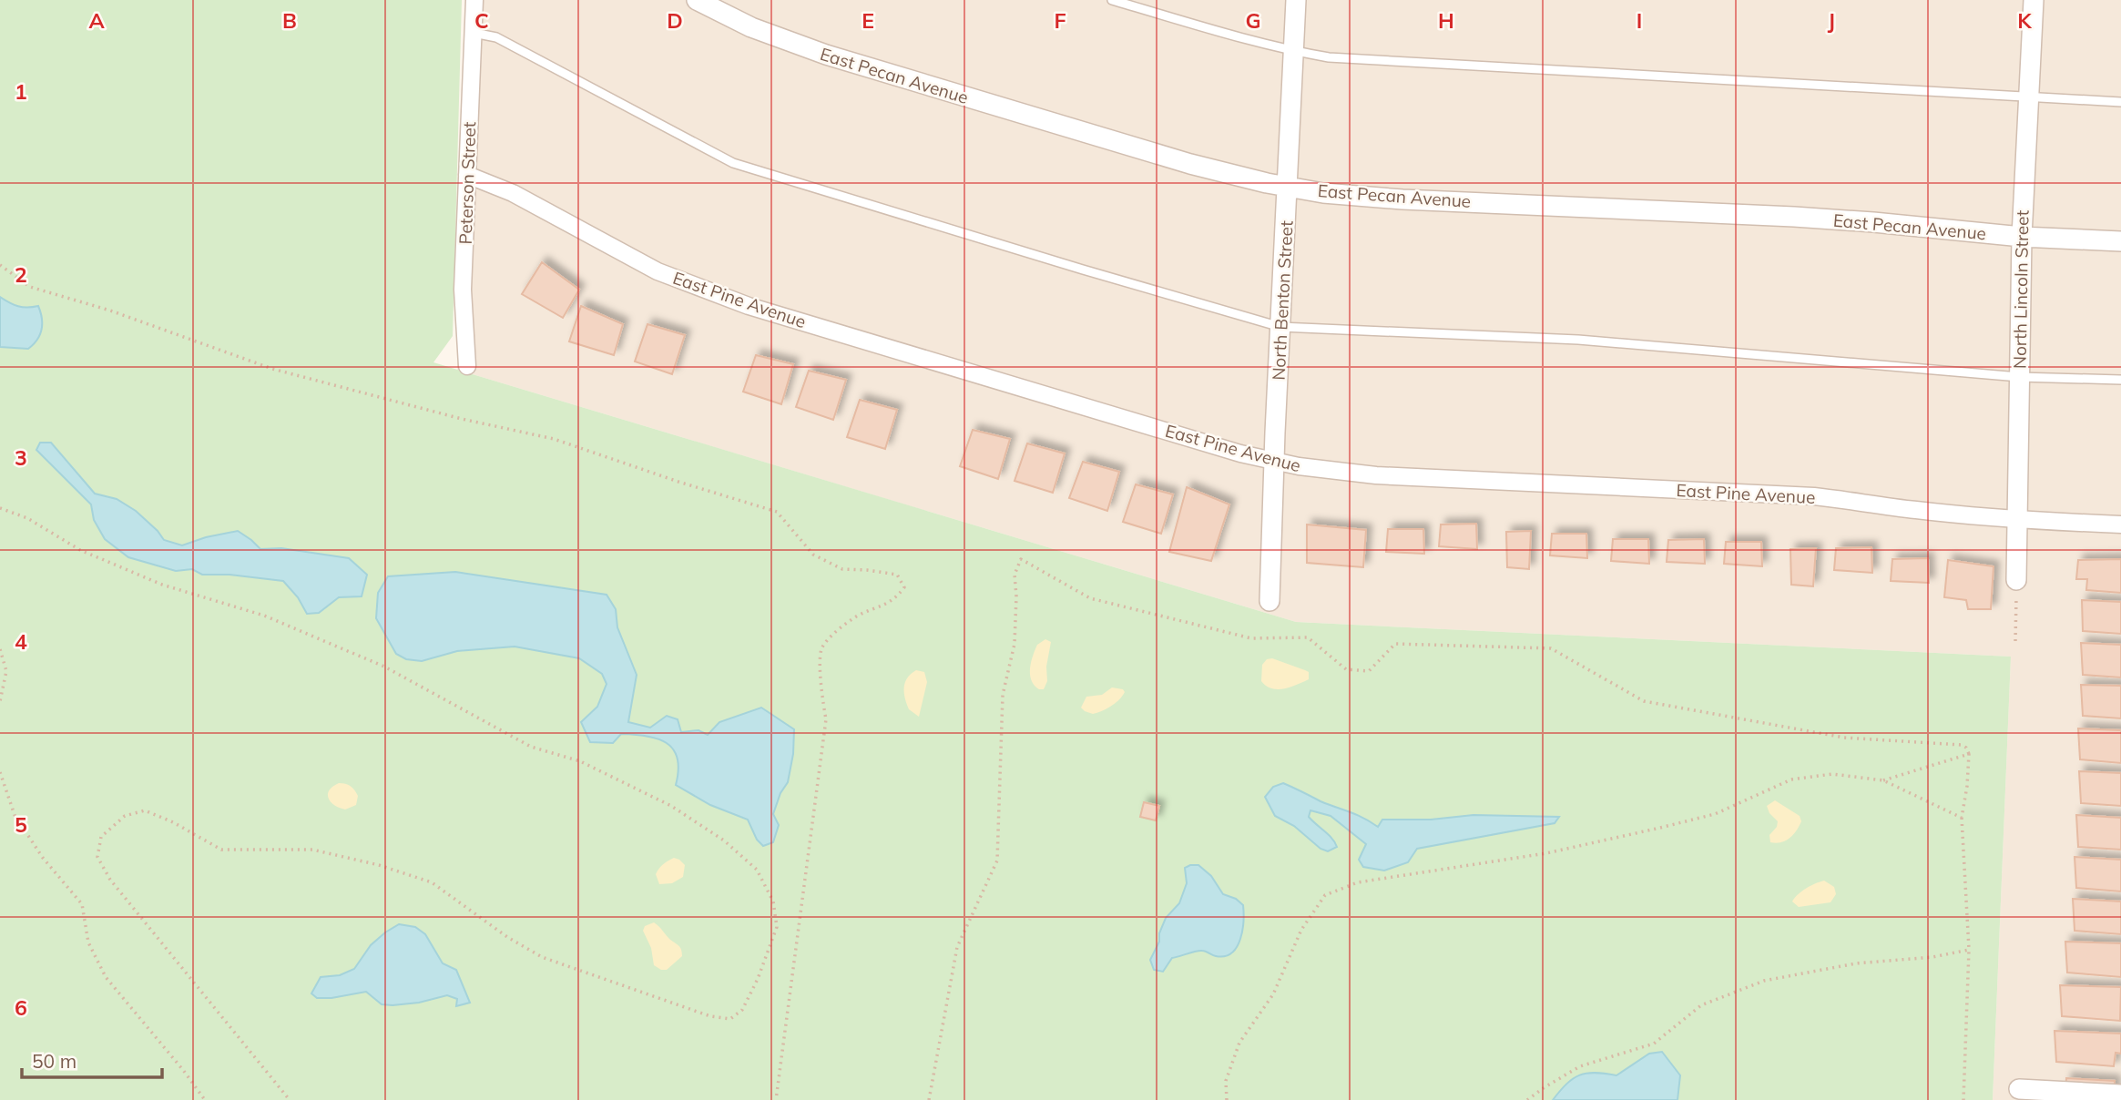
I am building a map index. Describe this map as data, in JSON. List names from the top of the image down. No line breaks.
{"streets":{"street":["East Pecan Avenue","Peterson Street","North Lincoln Street","East Pine Avenue","North Benton Street"]},"crossings":[["East Pecan Avenue","North Lincoln Street"],["East Pecan Avenue","North Benton Street"],["Peterson Street","East Pine Avenue"],["North Lincoln Street","East Pine Avenue"],["East Pine Avenue","North Benton Street"]],"scale_bar":"50 m","grid":{"columns":["A","B","C","D","E","F","G","H","I","J","K"],"rows":["1","2","3","4","5","6"]}}
